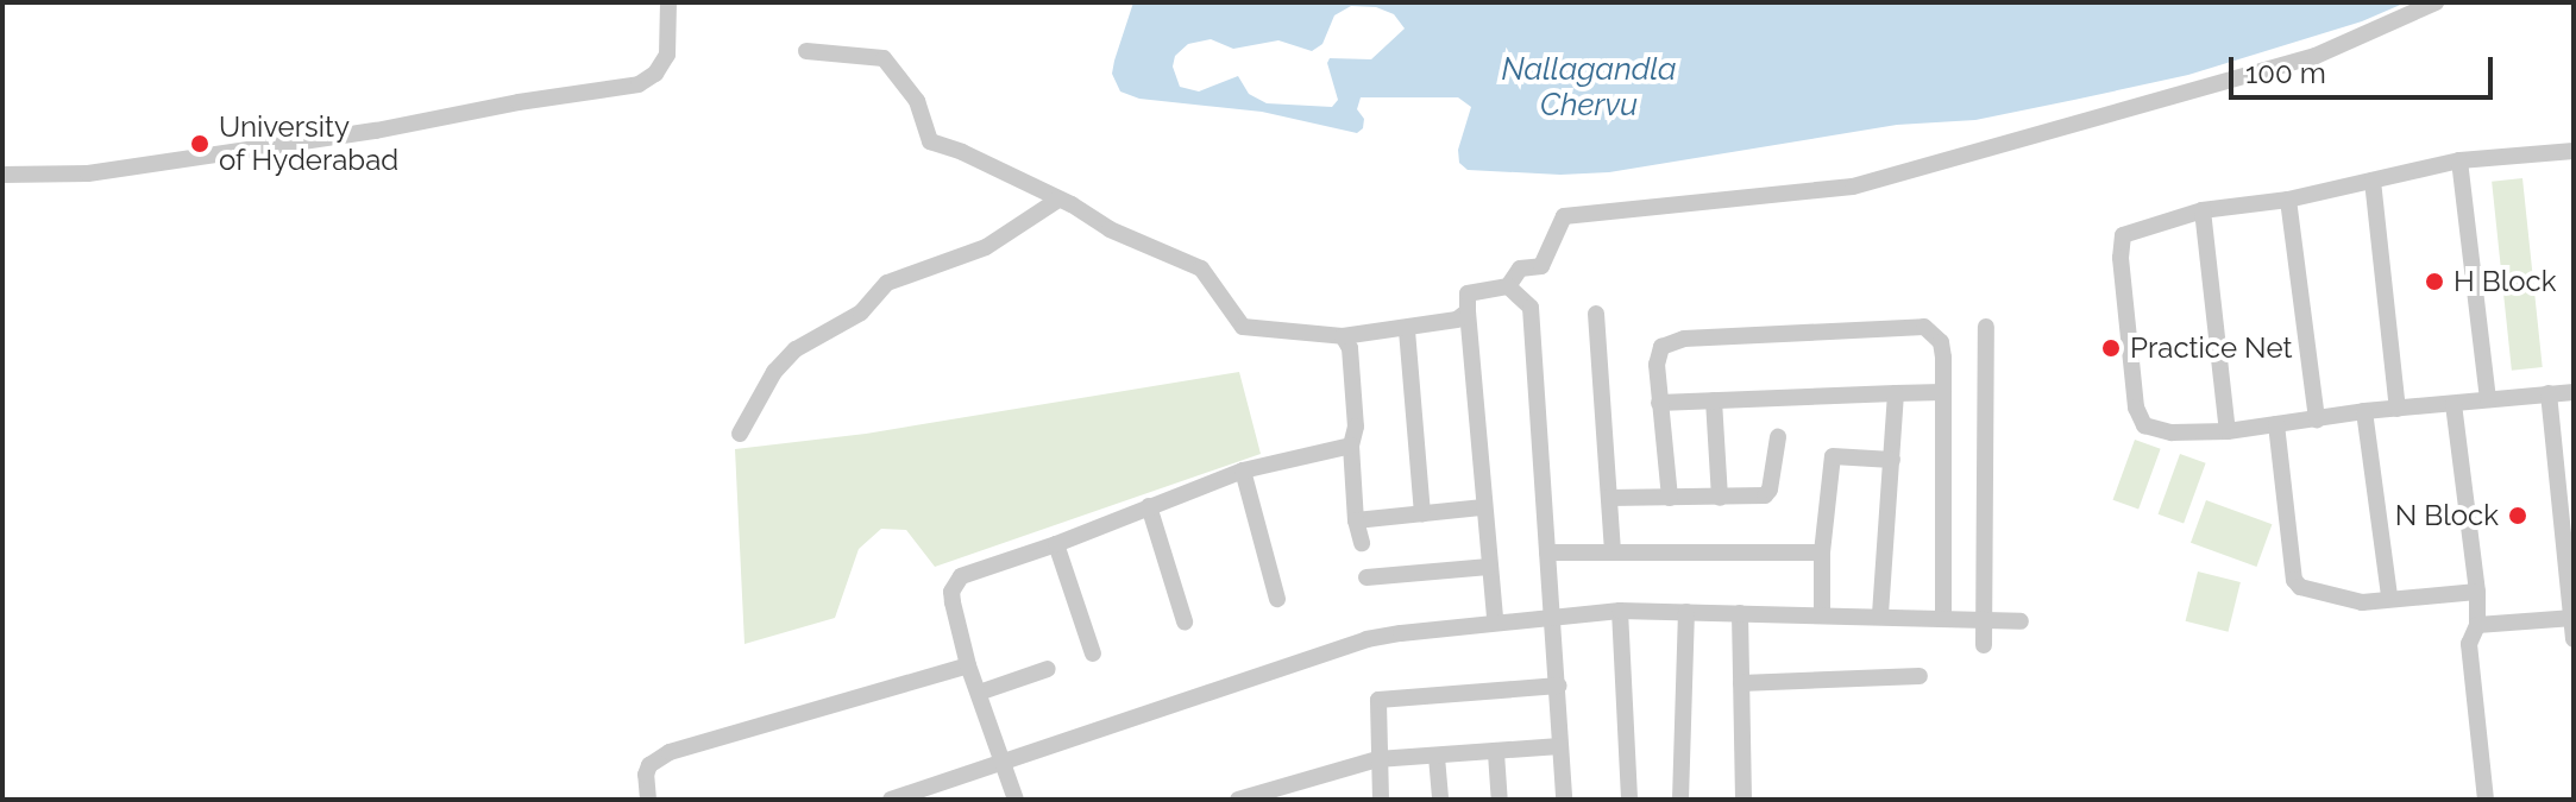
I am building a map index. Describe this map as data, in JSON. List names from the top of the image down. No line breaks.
{"water":["Nallagandla Chervu"],"places":["University of Hyderabad","H Block","Practice Net","N Block"],"scale_bar":"100 m"}
